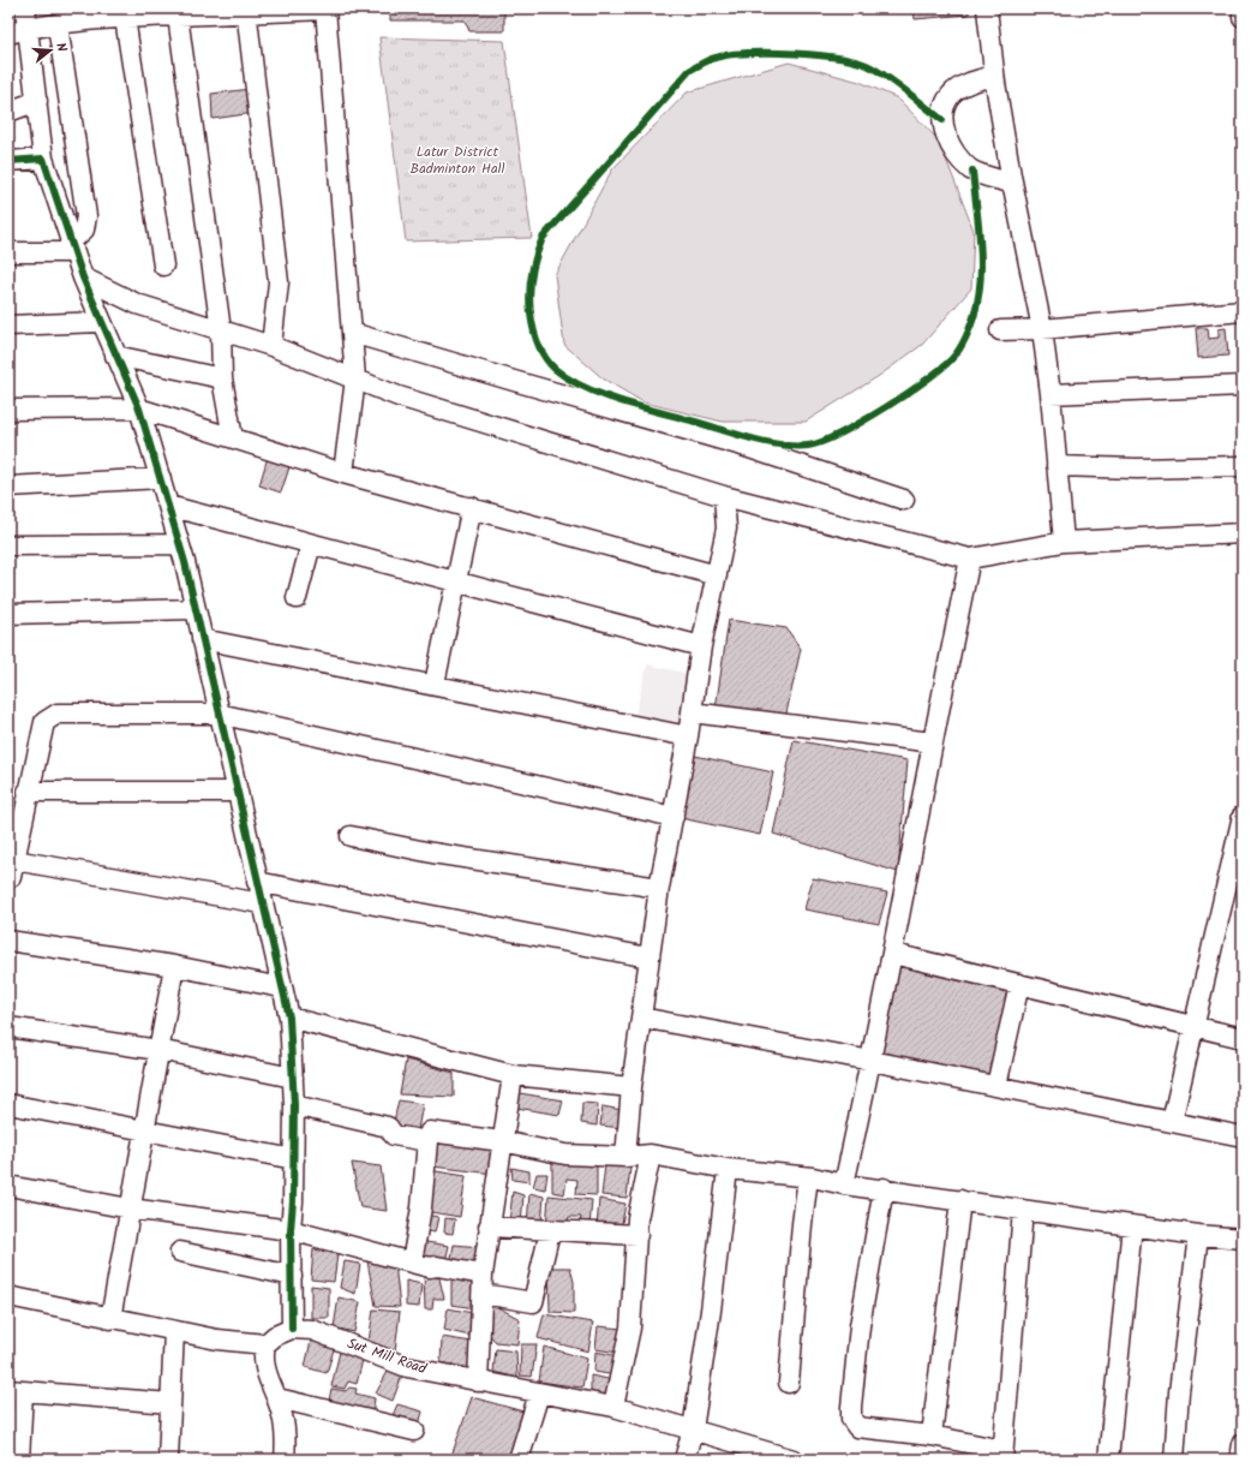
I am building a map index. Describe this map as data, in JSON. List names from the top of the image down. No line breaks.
{"streets":{"street":["Sut Mill Road"]},"parks":["Latur District Badminton Hall"],"north":"right"}
